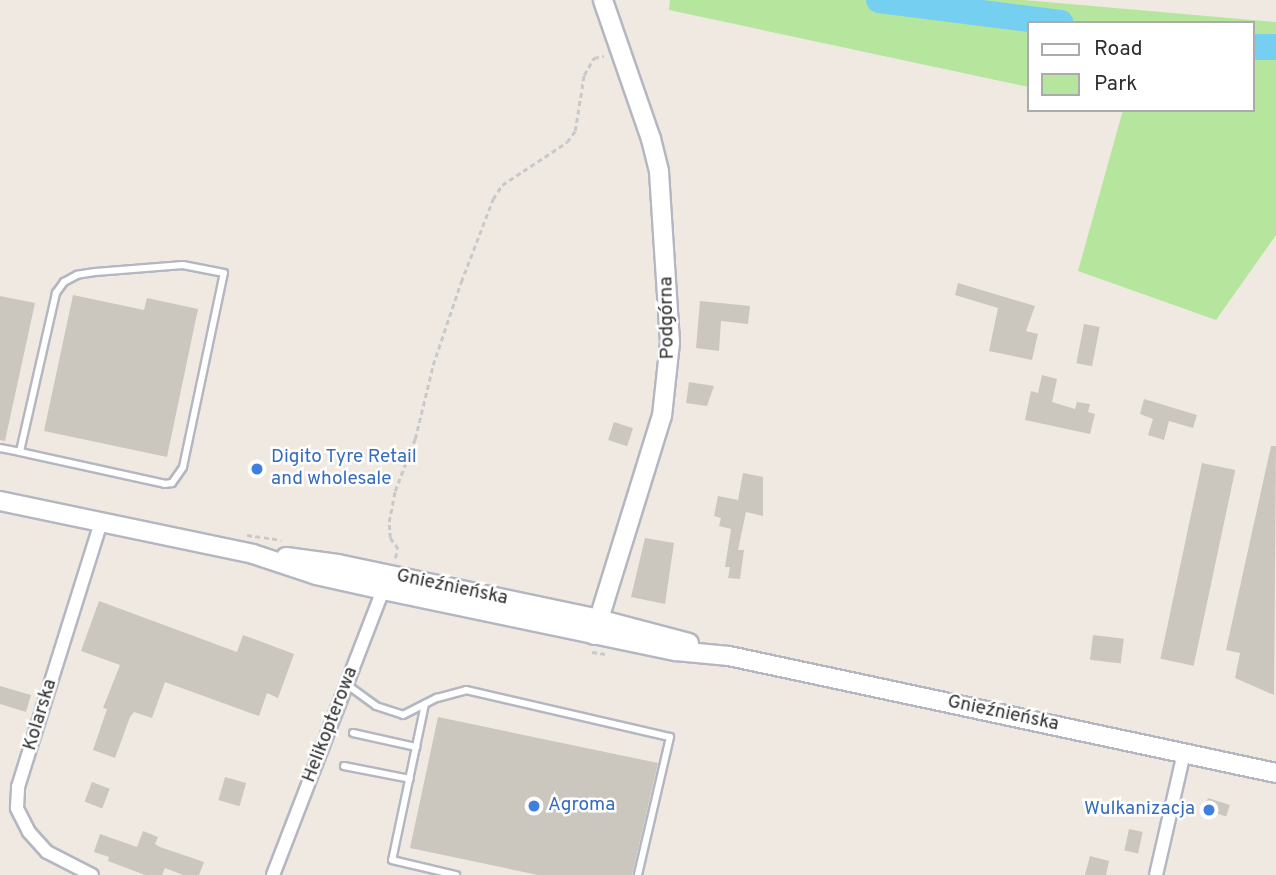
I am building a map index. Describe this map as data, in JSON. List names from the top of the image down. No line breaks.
{"streets":{"main road":["Podgórna","Gnieźnieńska"],"street":["Kolarska","Helikopterowa"]},"crossings":[["Podgórna","Gnieźnieńska"],["Gnieźnieńska","Kolarska"],["Gnieźnieńska","Helikopterowa"]],"places":["Digito Tyre Retail and wholesale","Agroma","Wulkanizacja"],"legend":["Road","Park"]}
